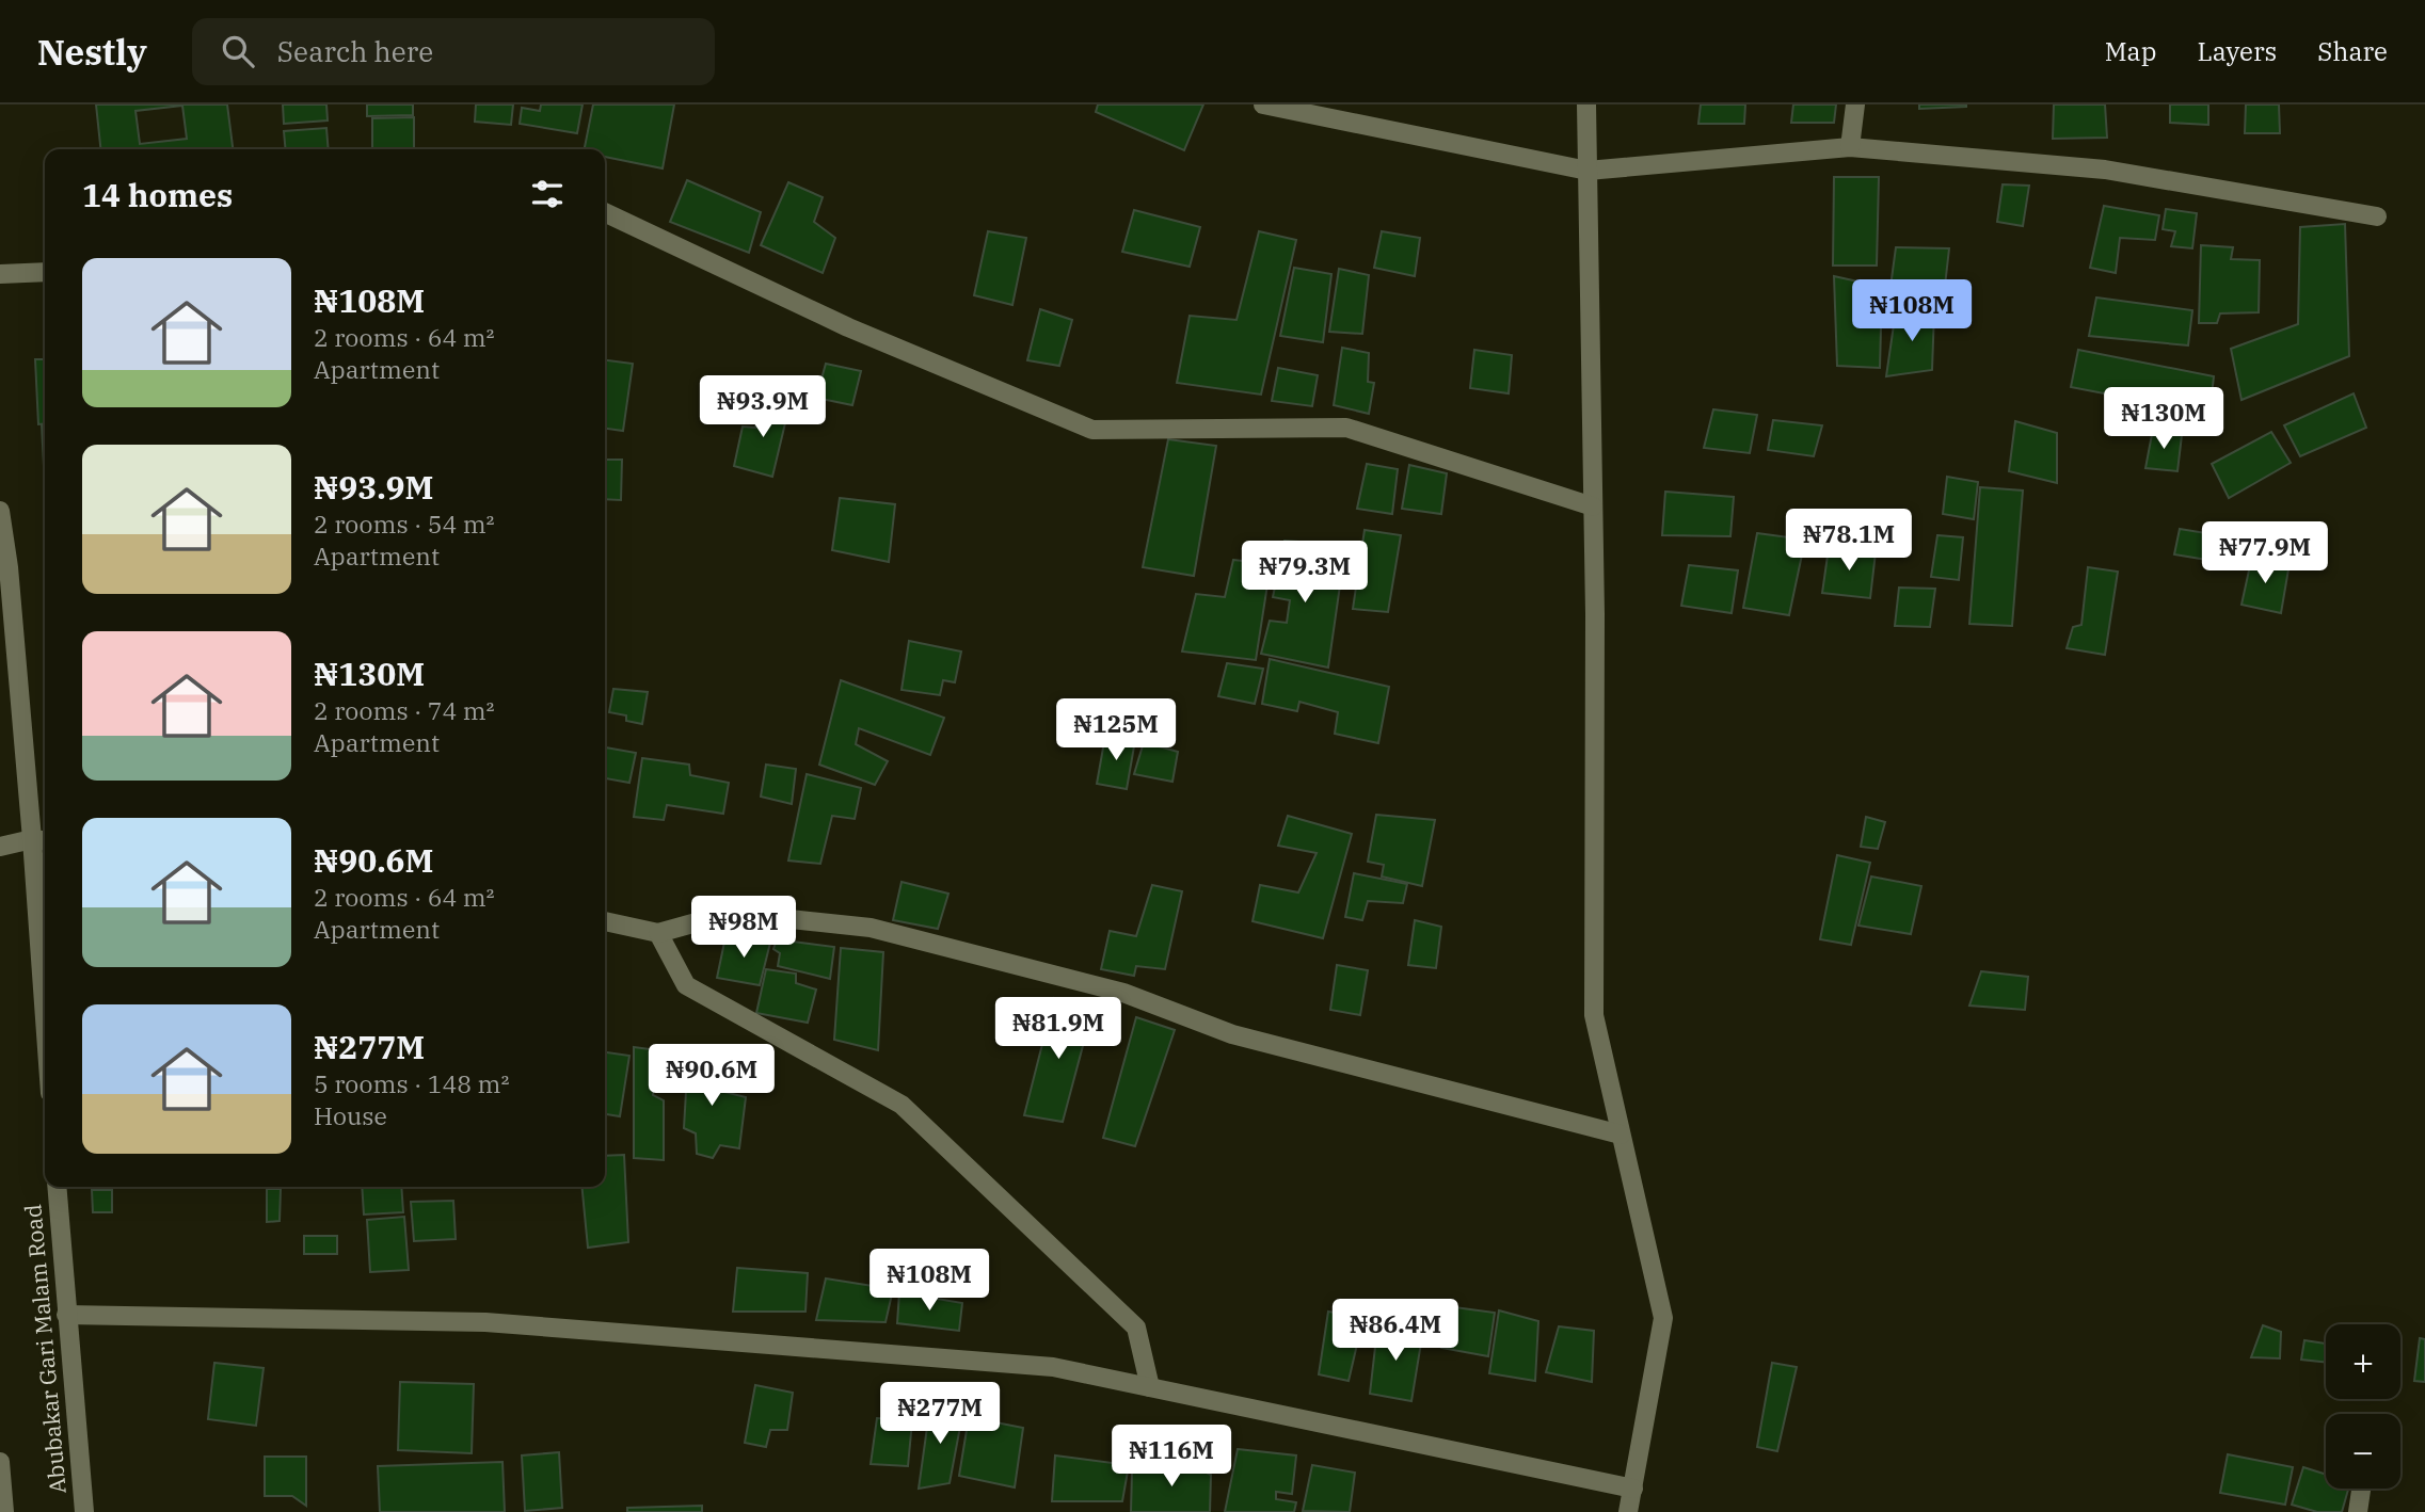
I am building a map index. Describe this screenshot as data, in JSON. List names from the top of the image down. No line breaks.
{"streets":{"street":["Abubakar Gari Malam Road"]},"page":{"header":"Nestly","search":"Search here","nav":["Map","Layers","Share"],"heading":"14 homes","list":[{"name":"₦108M","note":"2 rooms · 64 m² · Apartment"},{"name":"₦93.9M","note":"2 rooms · 54 m² · Apartment"},{"name":"₦130M","note":"2 rooms · 74 m² · Apartment"},{"name":"₦90.6M","note":"2 rooms · 64 m² · Apartment"},{"name":"₦277M","note":"5 rooms · 148 m² · House"}],"price":["₦108M","₦93.9M","₦130M","₦78.1M","₦77.9M","₦79.3M","₦125M","₦98M","₦81.9M","₦90.6M","₦108M","₦86.4M","₦277M","₦116M"],"map_buttons":["+","−"]}}
